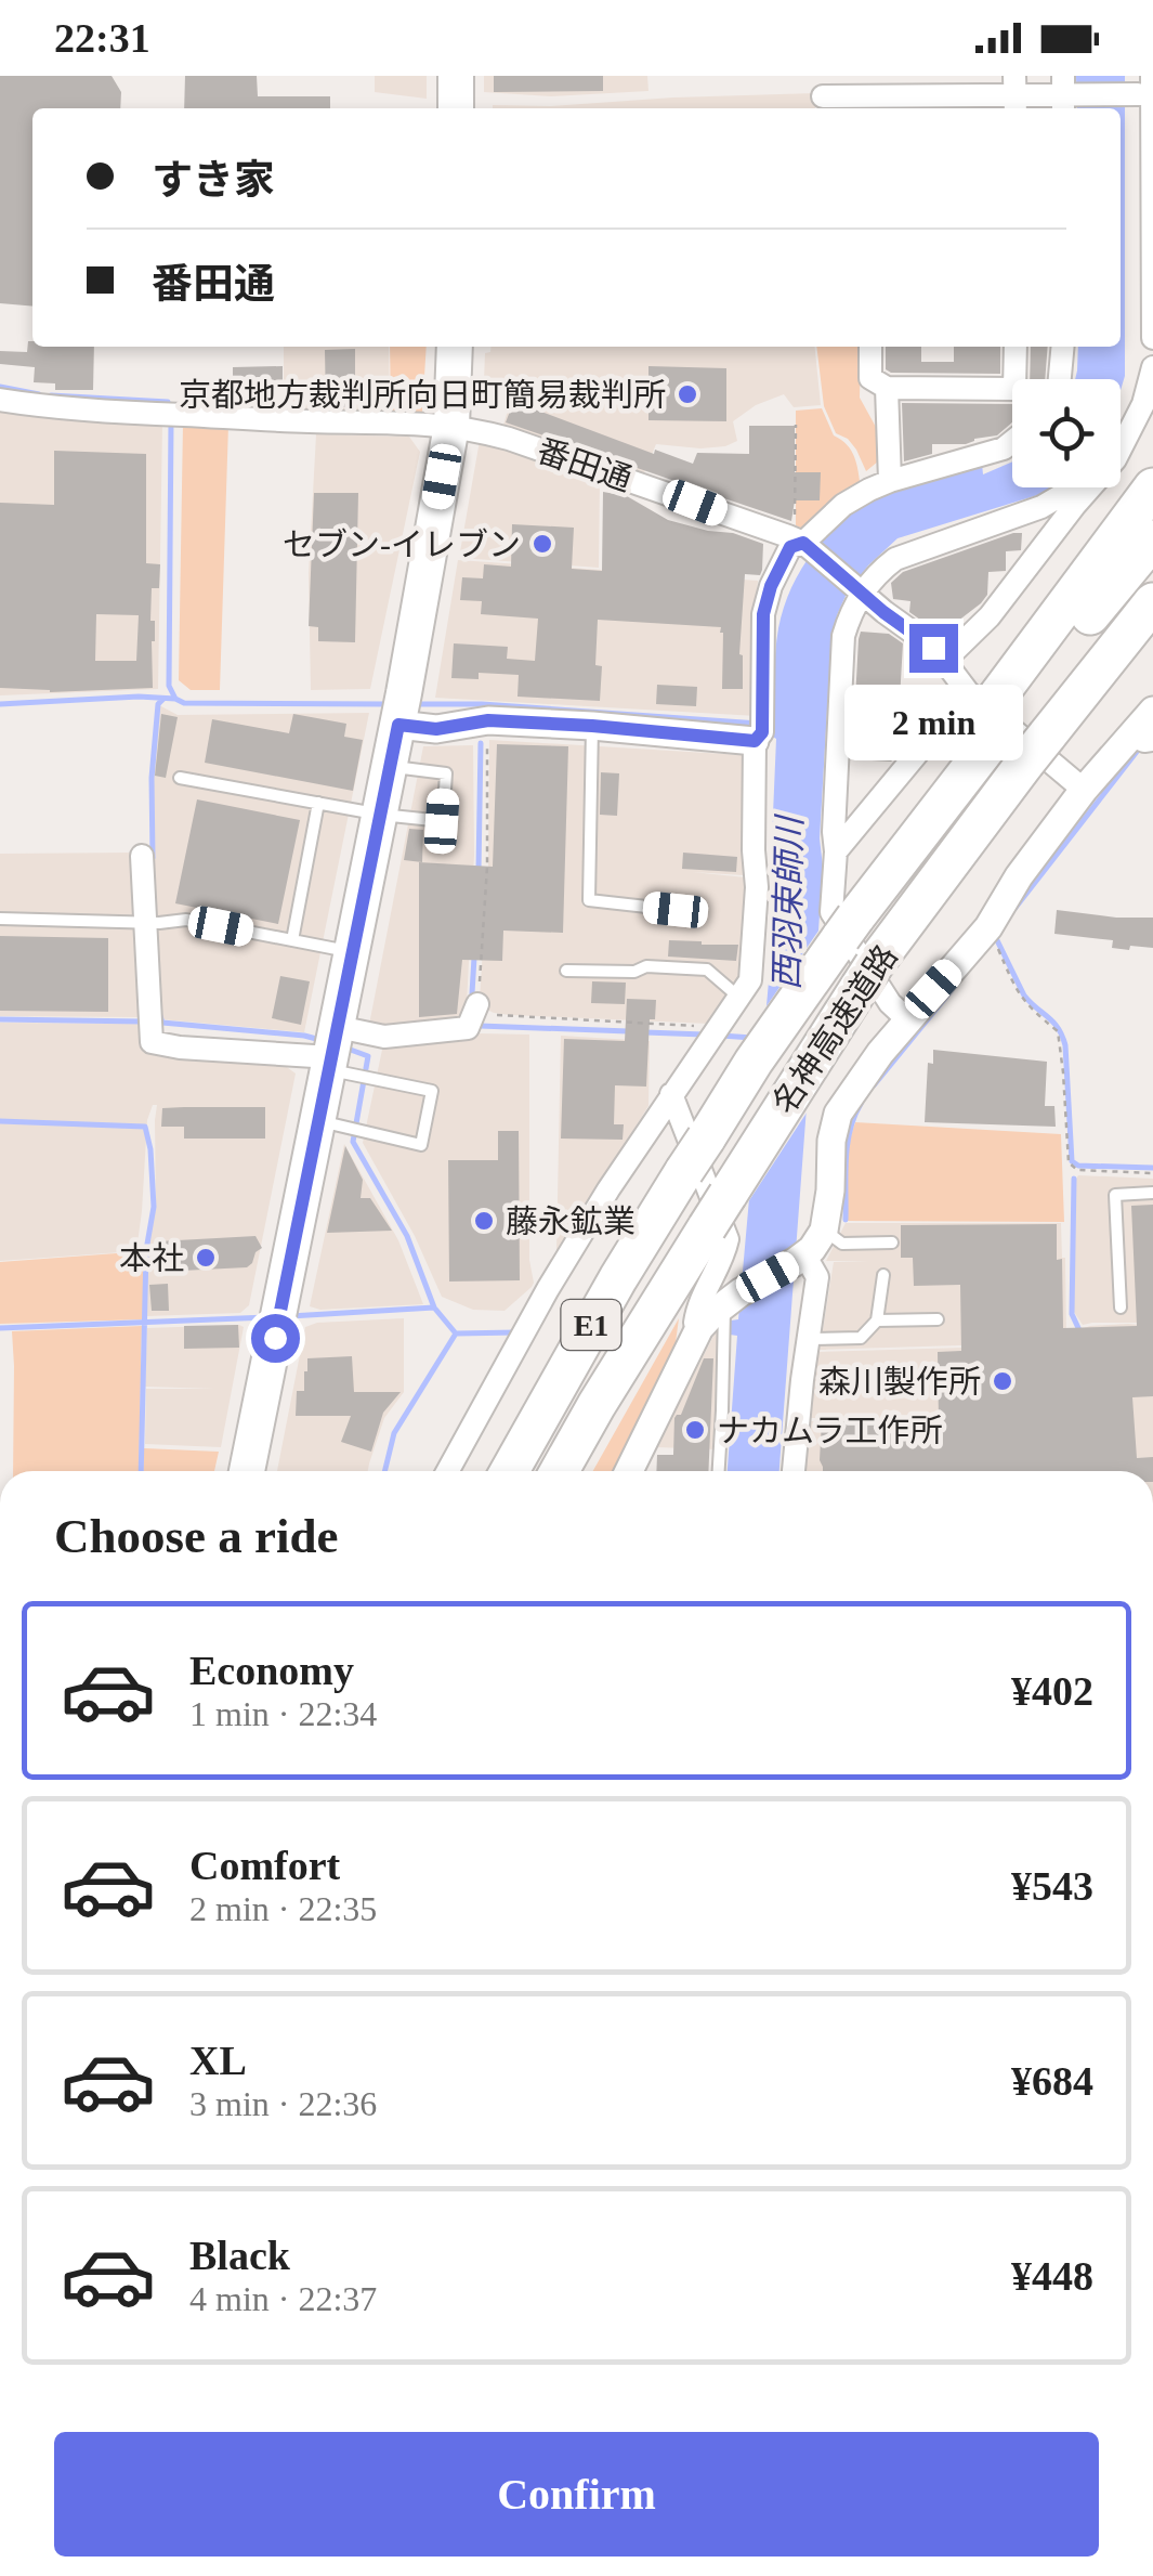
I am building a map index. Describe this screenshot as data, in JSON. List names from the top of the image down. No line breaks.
{"streets":{"highway":["名神高速道路","E1"],"street":["番田通"]},"crossings":[["番田通","名神高速道路"]],"water":["西羽束師川"],"places":["京都地方裁判所向日町簡易裁判所","セブン-イレブン","藤永鉱業","本社","森川製作所","ナカムラ工作所"],"page":{"status":"22:31","banner":["すき家","番田通"],"bubble":"2 min","heading":"Choose a ride","list":[{"name":"Economy","note":"1 min · 22:34","value":"¥402"},{"name":"Comfort","note":"2 min · 22:35","value":"¥543"},{"name":"XL","note":"3 min · 22:36","value":"¥684"},{"name":"Black","note":"4 min · 22:37","value":"¥448"}],"buttons":"Confirm"}}
